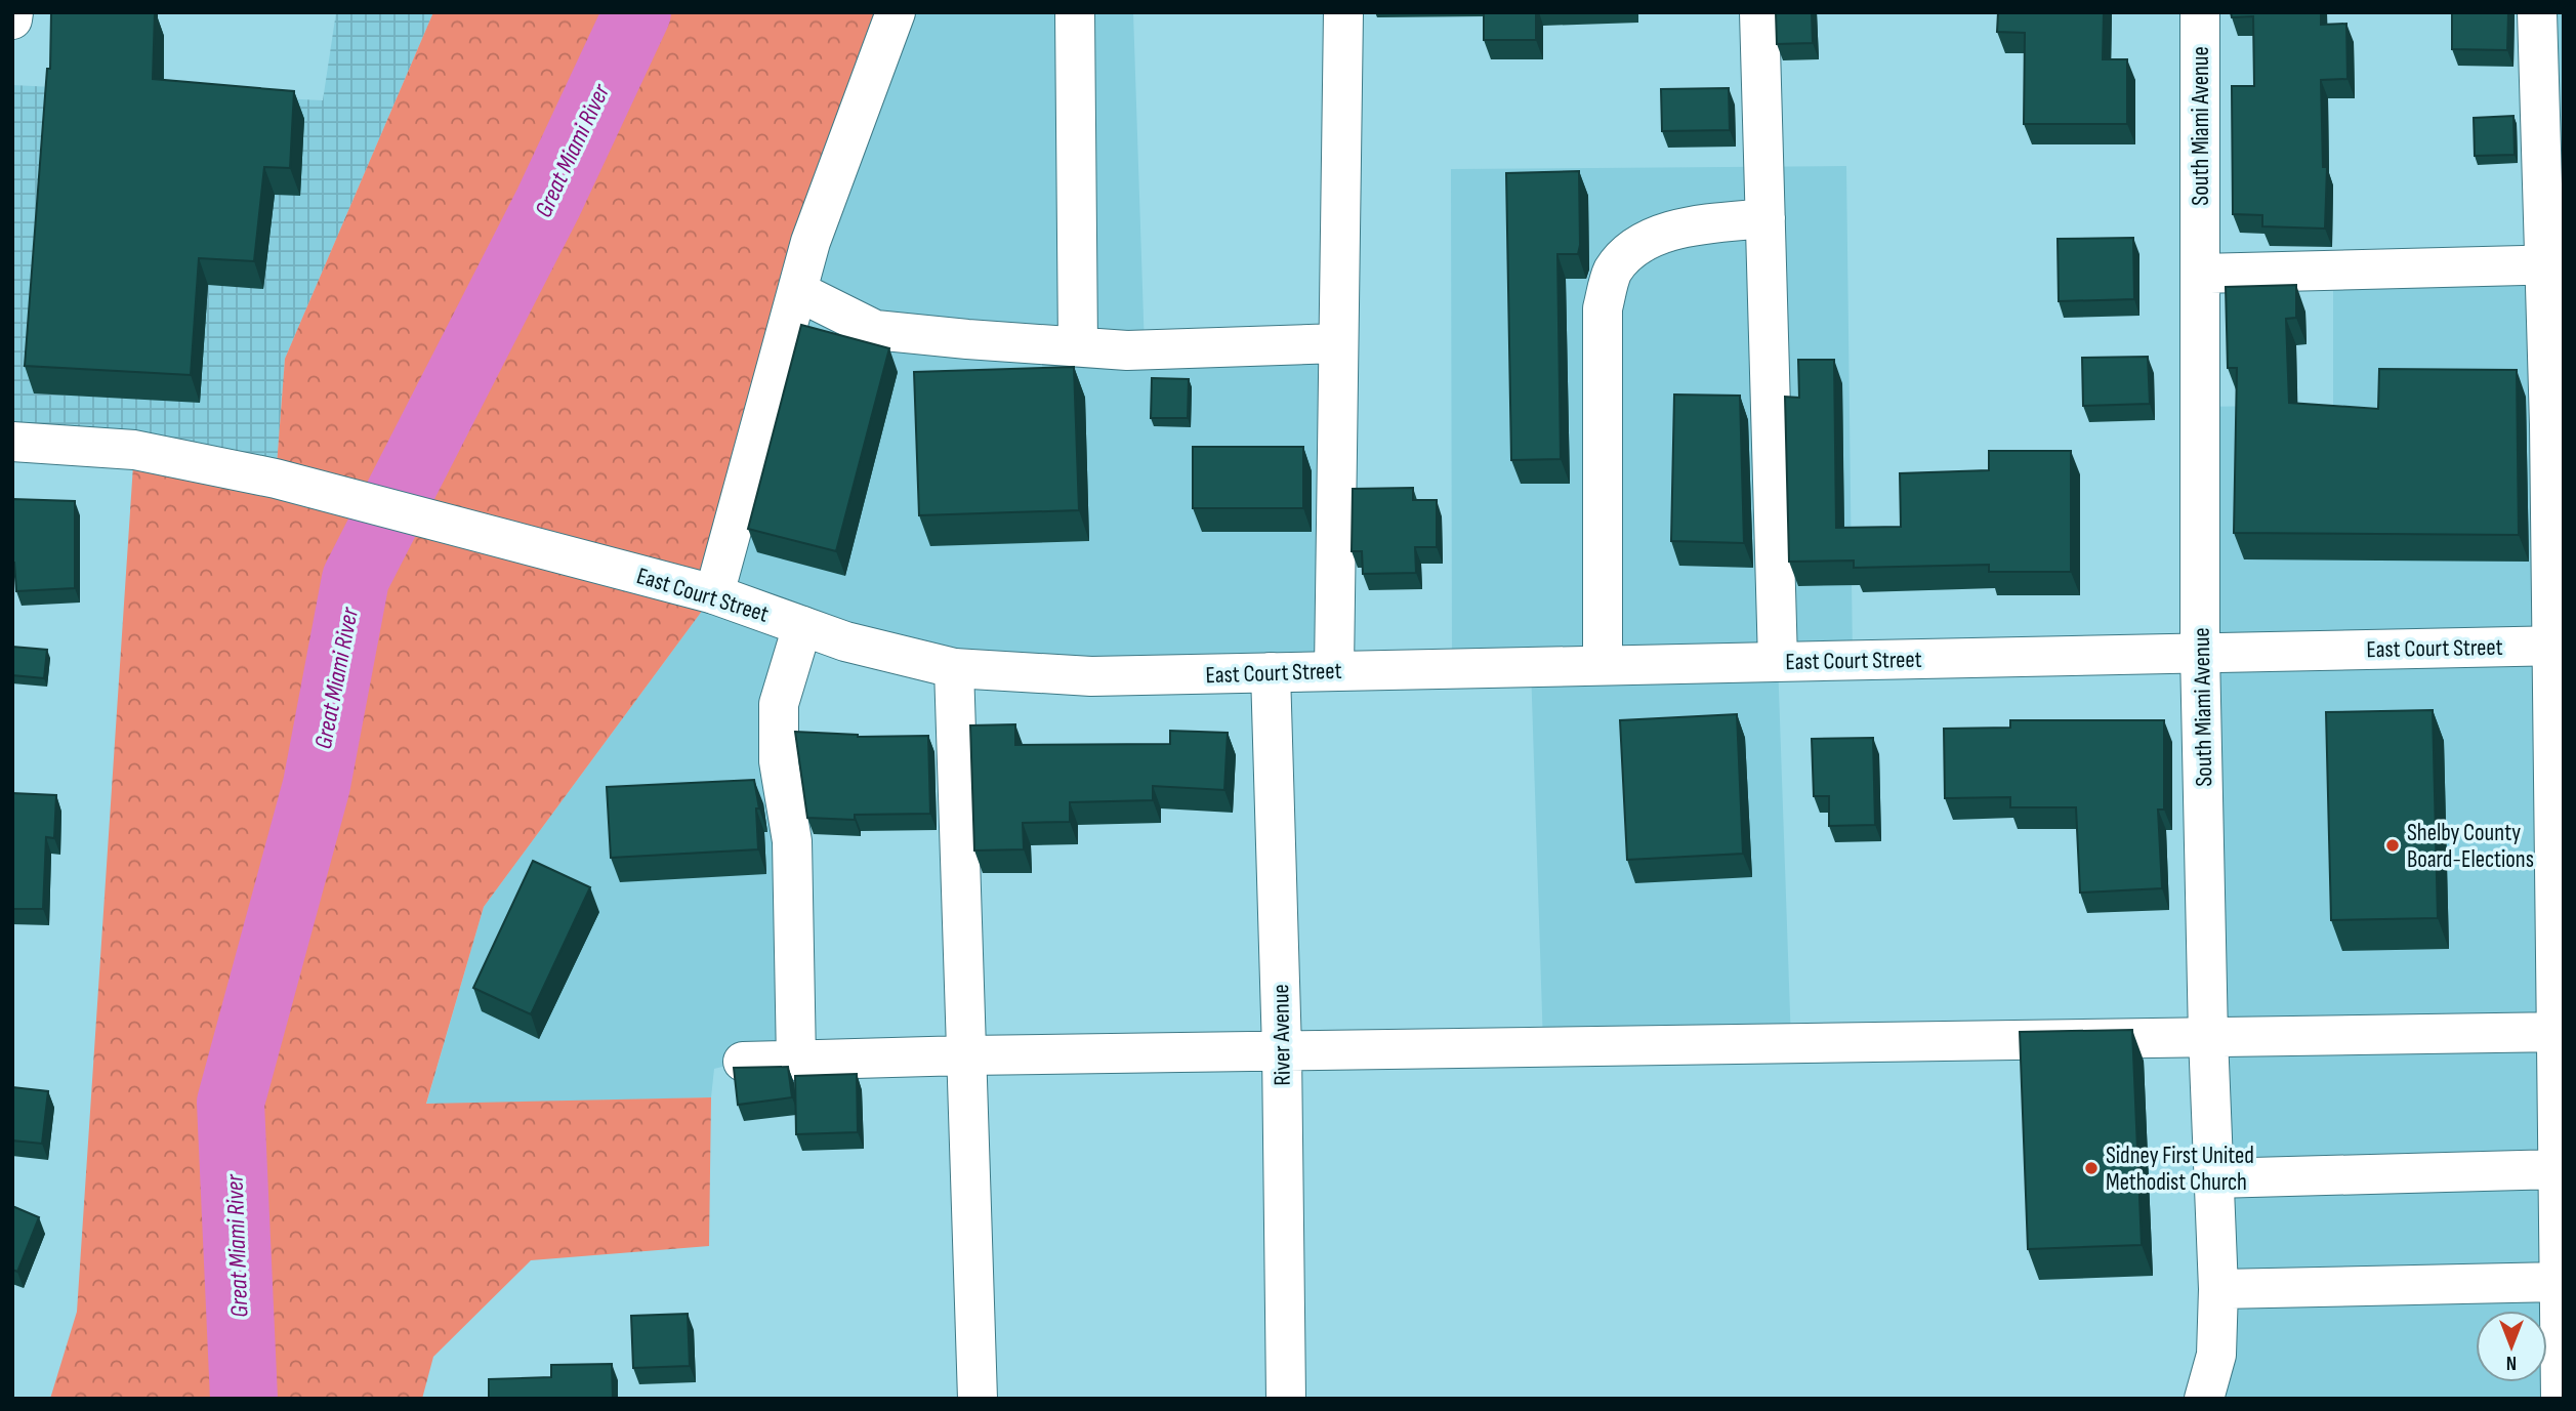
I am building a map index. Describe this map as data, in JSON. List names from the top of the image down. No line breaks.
{"streets":{"main road":["South Miami Avenue","East Court Street","River Avenue"]},"crossings":[["South Miami Avenue","East Court Street"],["East Court Street","River Avenue"]],"water":["Great Miami River"],"places":["Shelby County Board-Elections","Sidney First United Methodist Church"],"north":"bottom"}
